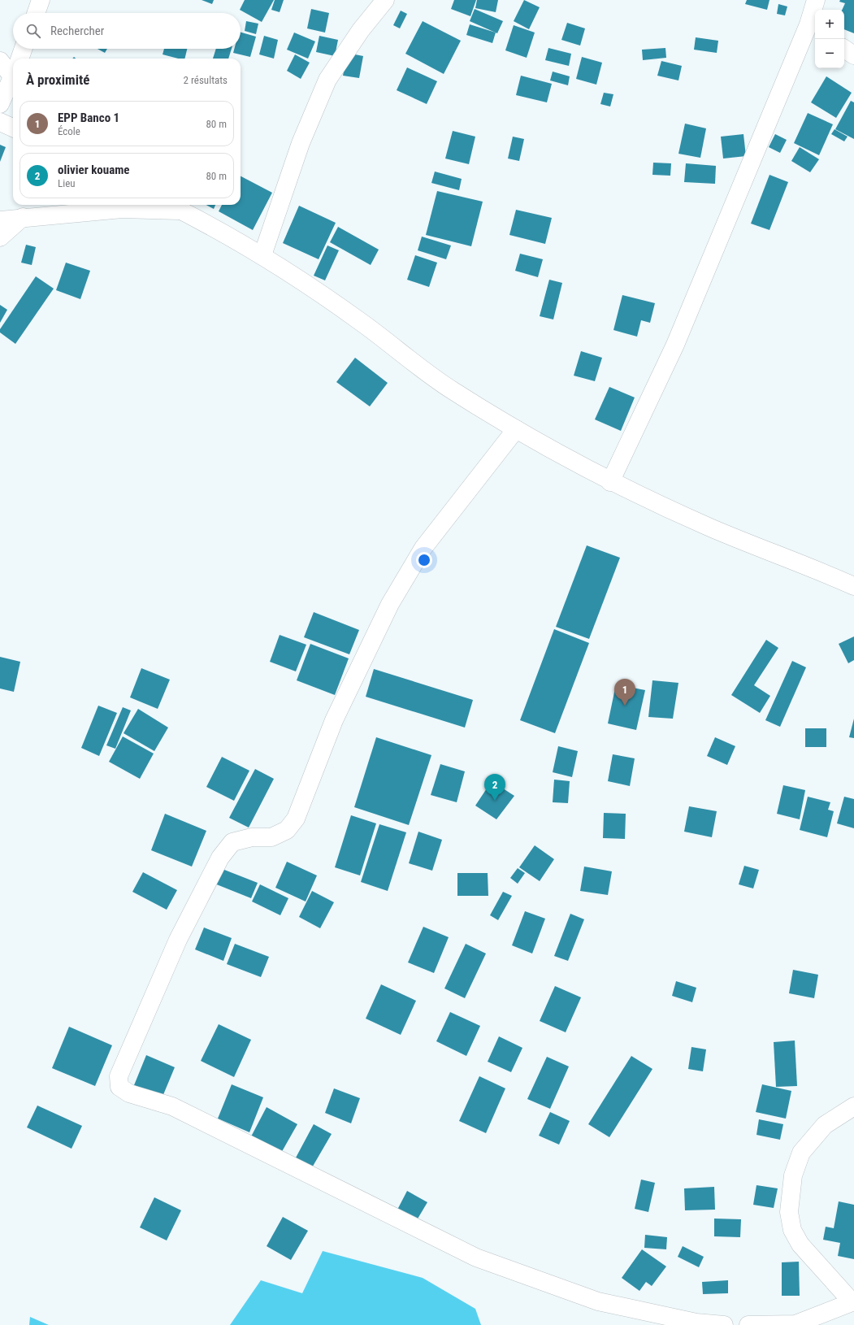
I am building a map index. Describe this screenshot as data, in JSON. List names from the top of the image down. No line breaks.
{"page":{"map_buttons":["+","−"],"search":"Rechercher","heading":["À proximité","2 résultats"],"list":[{"mark":"1","name":"EPP Banco 1","note":"École","value":"80 m"},{"mark":"2","name":"olivier kouame","note":"Lieu","value":"80 m"}],"pins":["1","2"]}}
